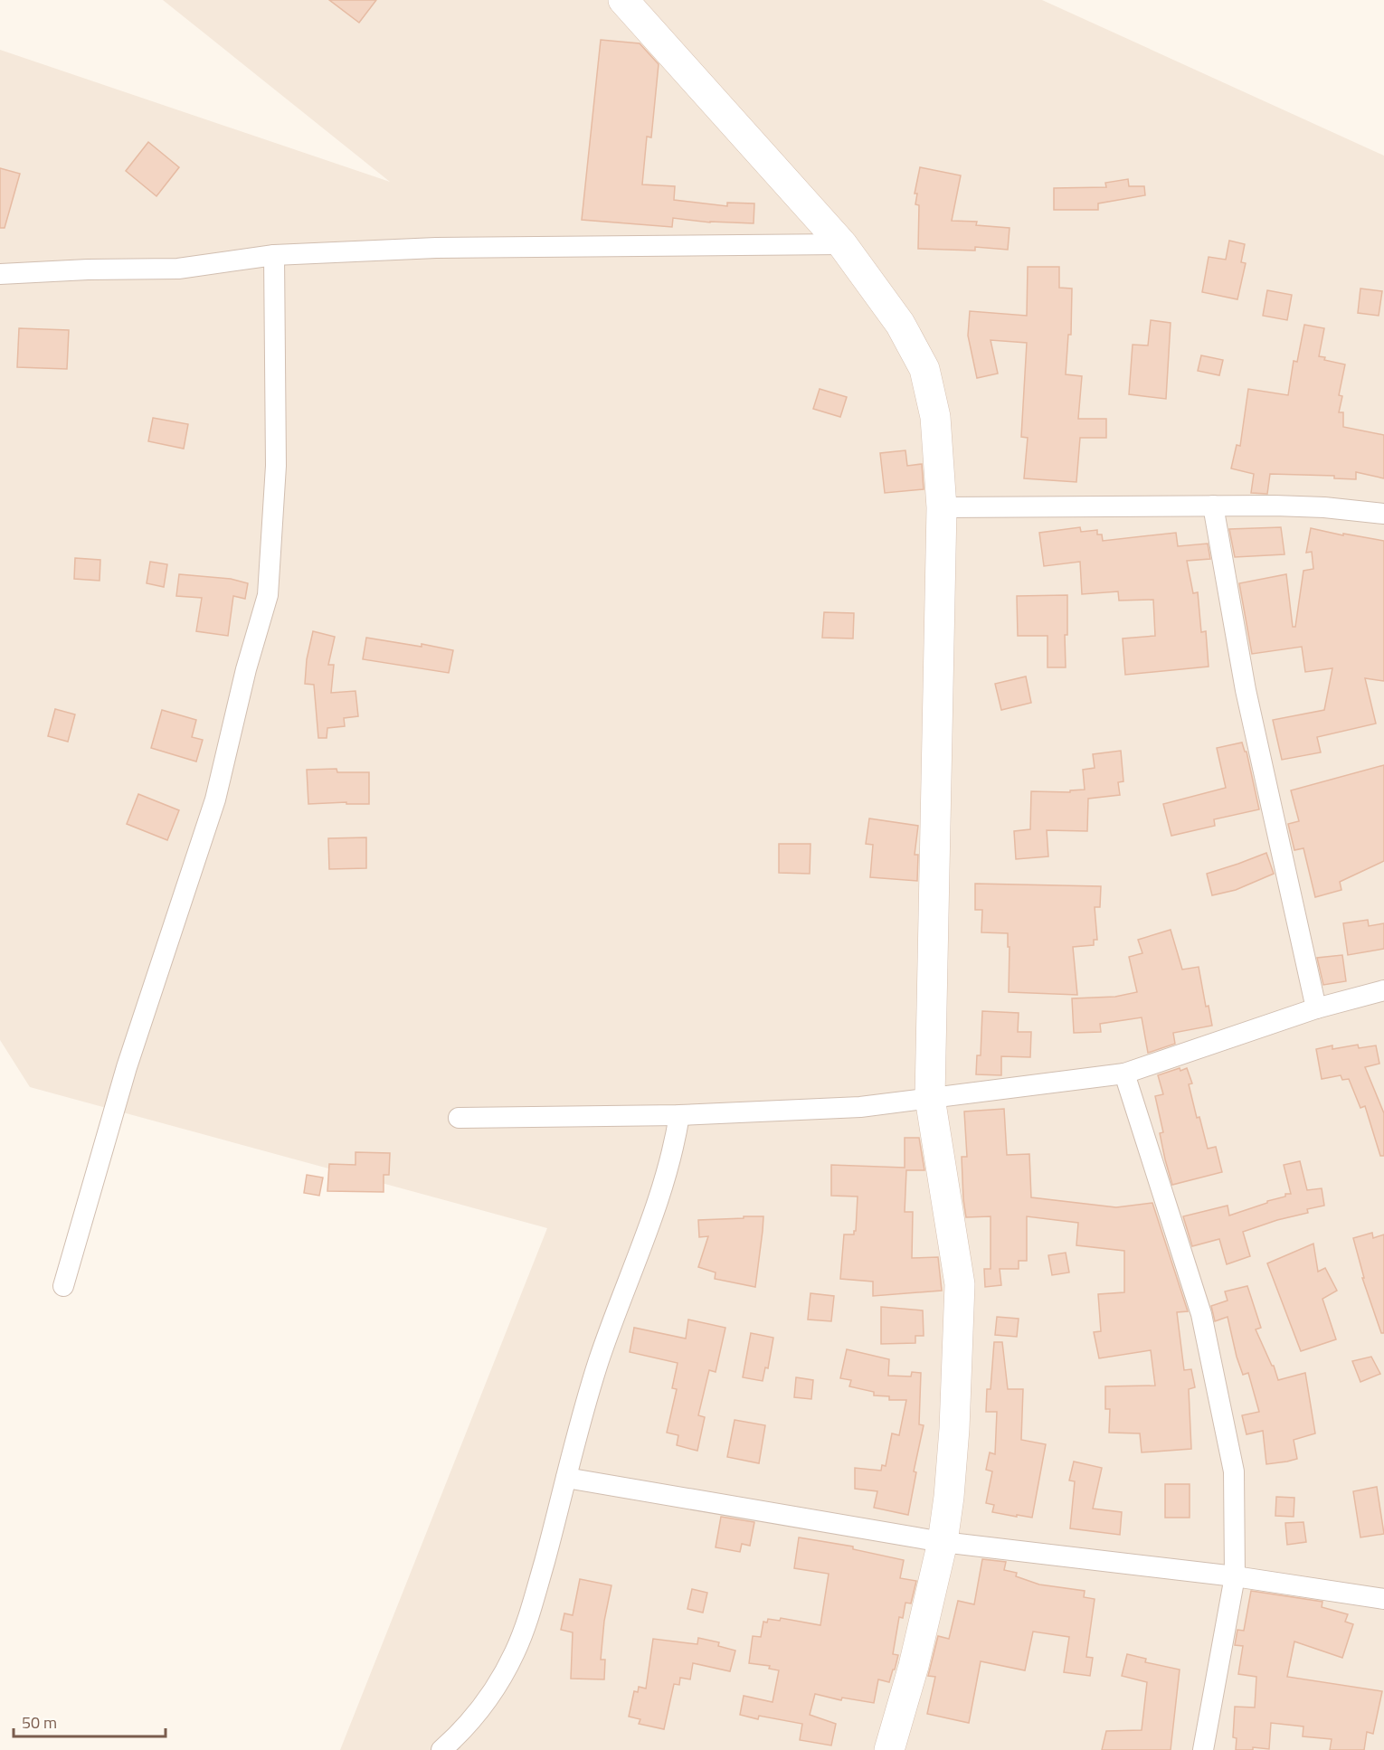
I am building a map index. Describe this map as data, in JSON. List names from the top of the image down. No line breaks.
{"scale_bar":"50 m"}
